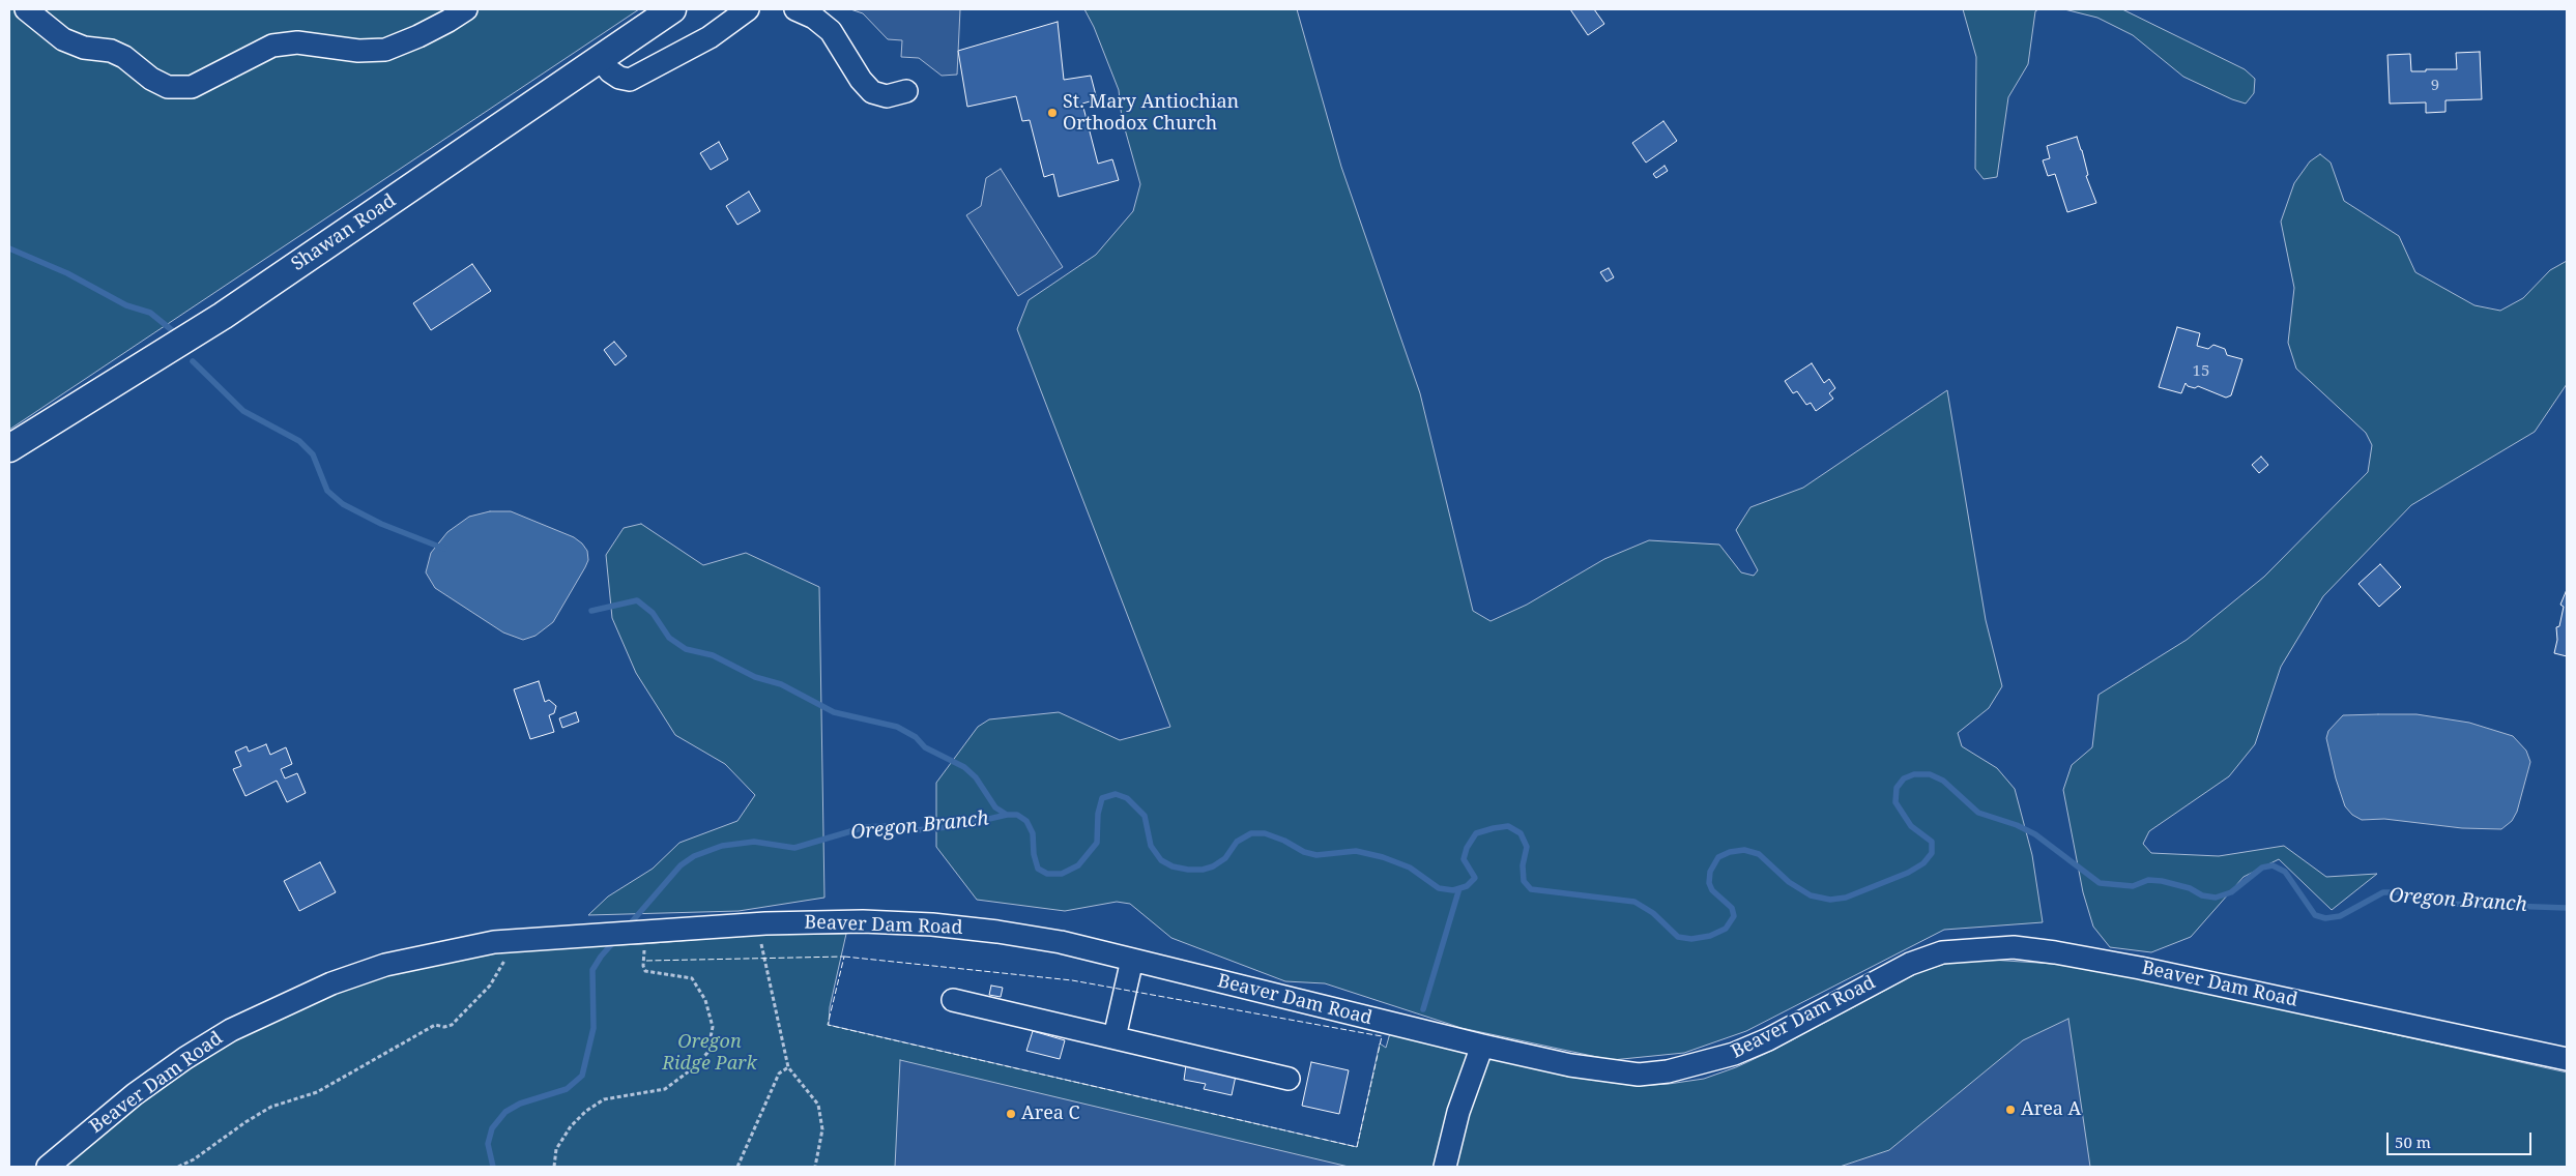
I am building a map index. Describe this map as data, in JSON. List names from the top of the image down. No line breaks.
{"streets":{"main road":["Shawan Road"],"street":["Beaver Dam Road"]},"water":["Oregon Branch"],"parks":["Oregon Ridge Park"],"places":["St. Mary Antiochian Orthodox Church","Area A","Area C"],"house_numbers":["9","15"],"scale_bar":"50 m"}
